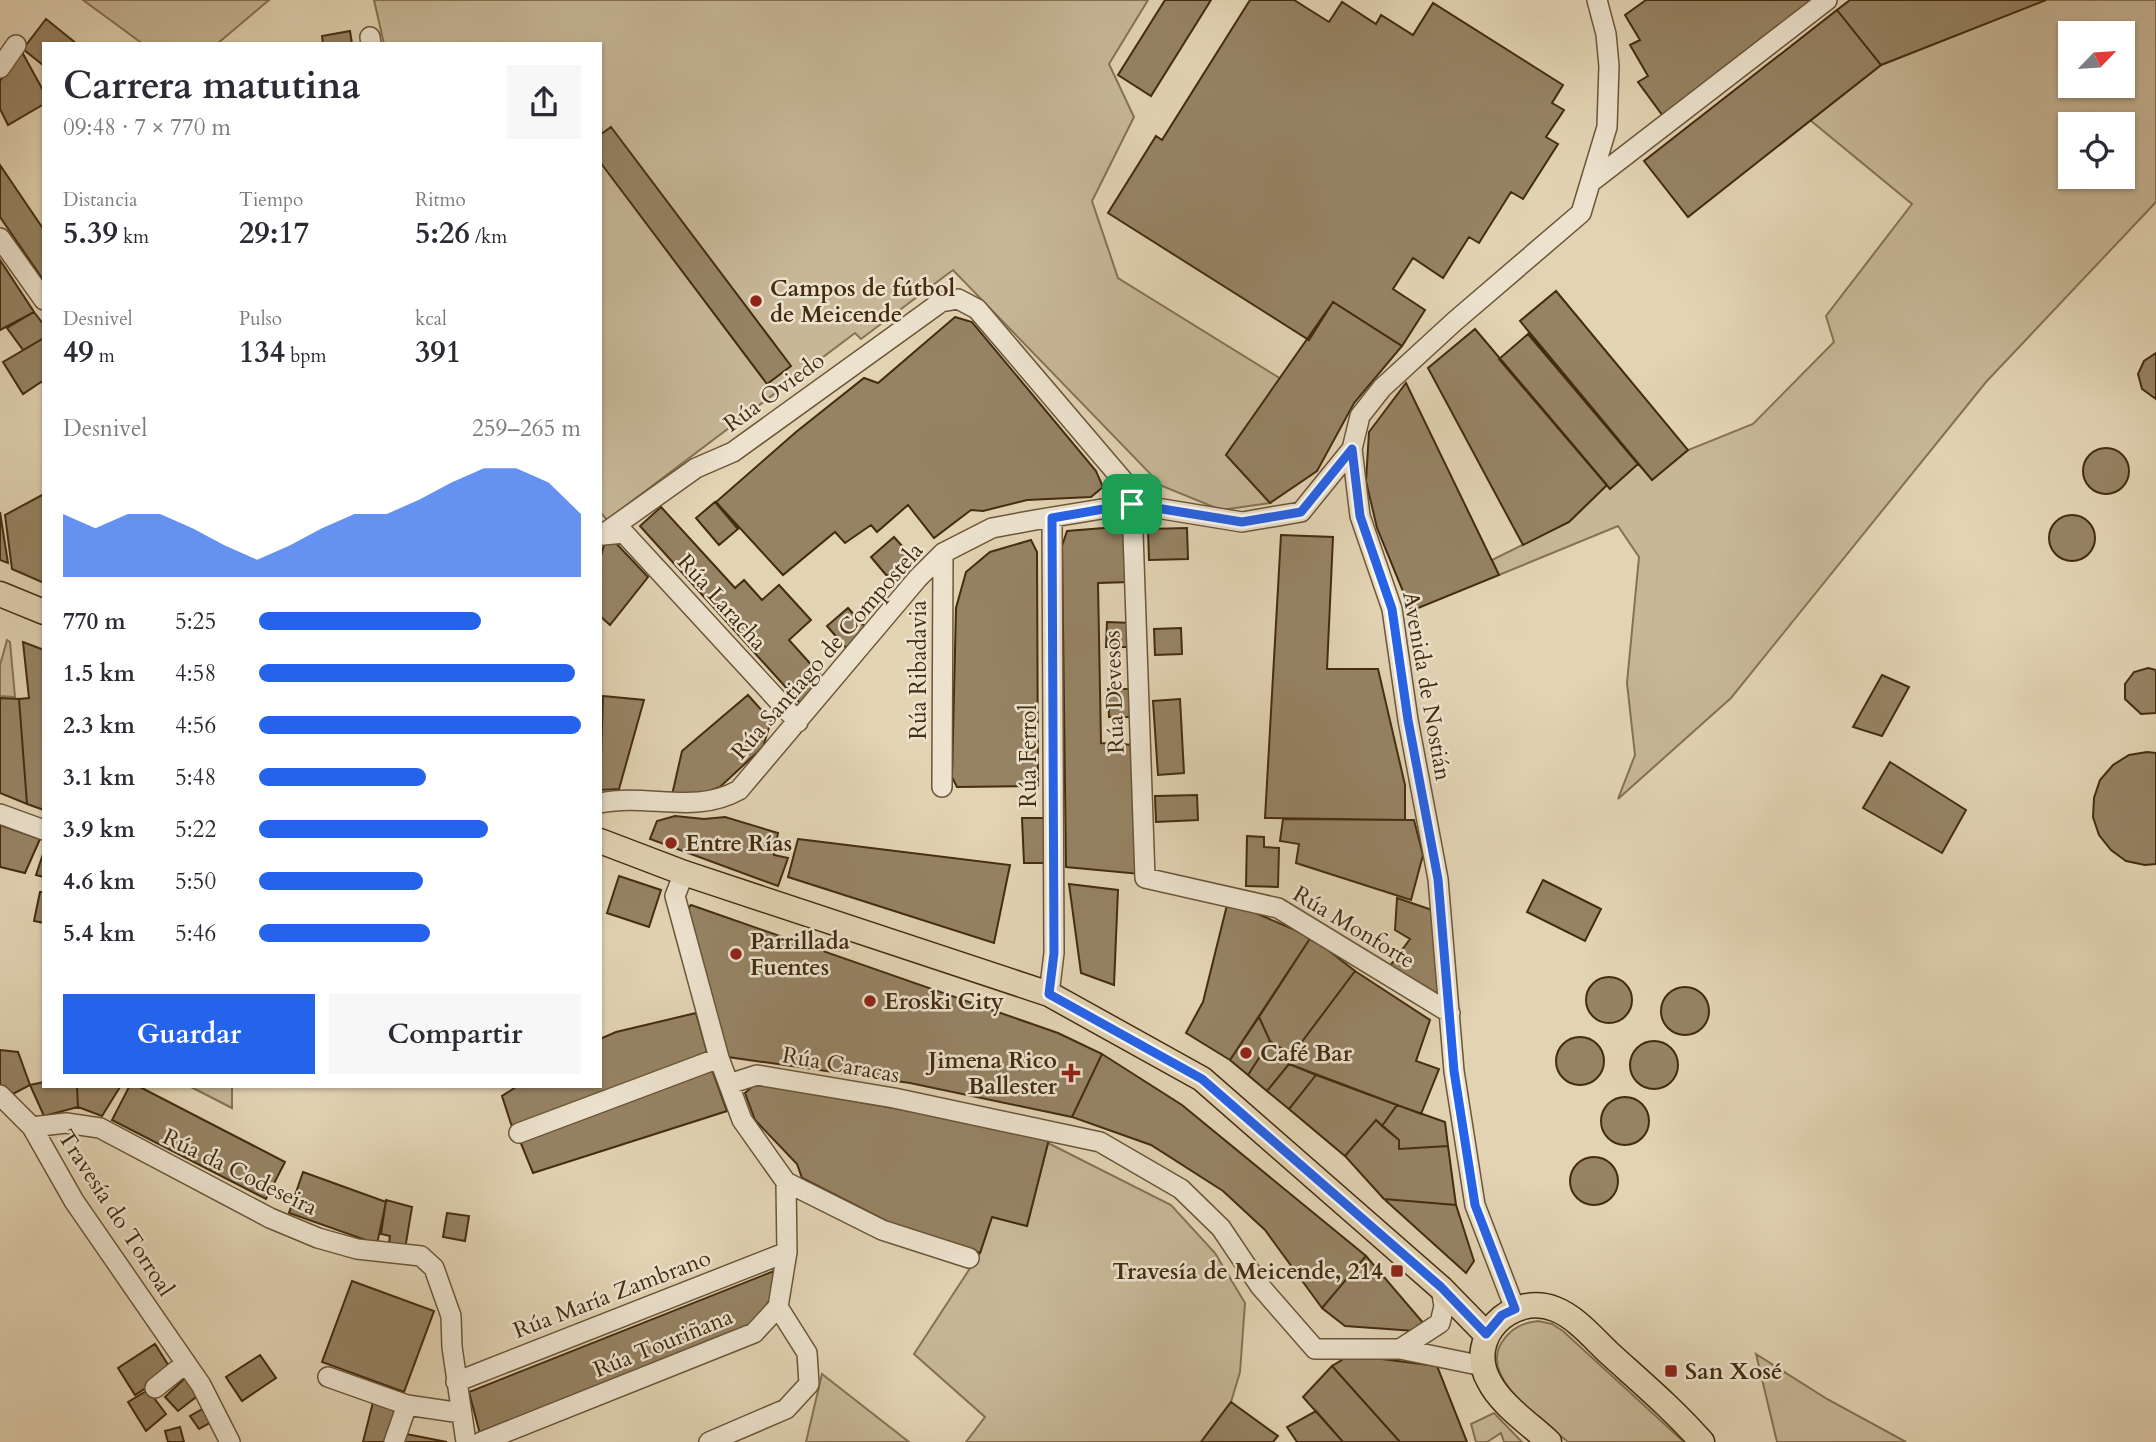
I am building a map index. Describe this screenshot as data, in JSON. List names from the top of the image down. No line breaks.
{"streets":{"street":["Rúa Oviedo","Rúa Laracha","Rúa Santiago de Compostela","Rúa Ribadavia","Avenida de Nostián","Rúa Devesos","Rúa Ferrol","Rúa Monforte","Rúa Caracas","Rúa da Codeseira","Travesía do Torroal","Rúa María Zambrano","Rúa Touriñana"]},"crossings":[["Rúa Oviedo","Rúa Santiago de Compostela"],["Rúa Oviedo","Rúa Devesos"],["Rúa Laracha","Rúa Santiago de Compostela"],["Rúa Santiago de Compostela","Rúa Ribadavia"],["Rúa Santiago de Compostela","Avenida de Nostián"],["Rúa Santiago de Compostela","Rúa Devesos"],["Rúa Santiago de Compostela","Rúa Ferrol"],["Avenida de Nostián","Rúa Monforte"],["Rúa Devesos","Rúa Monforte"],["Rúa da Codeseira","Travesía do Torroal"],["Rúa da Codeseira","Rúa María Zambrano"]],"places":{"other":["Campos de fútbol de Meicende","Entre Rías","Parrillada Fuentes","Eroski City","Café Bar"],"health":["Jimena Rico Ballester"],"transit":["Travesía de Meicende, 214","San Xosé"]},"north":"top right","page":{"heading":["Carrera matutina","09:48 · 7 × 770 m"],"stats":[["Distancia","5.39 km"],["Tiempo","29:17"],["Ritmo","5:26 /km"],["Desnivel","49 m"],["Pulso","134 bpm"],["kcal","391"]],"chart":["Desnivel","259–265 m"],"list":[{"name":"770 m","note":"5:25"},{"name":"1.5 km","note":"4:58"},{"name":"2.3 km","note":"4:56"},{"name":"3.1 km","note":"5:48"},{"name":"3.9 km","note":"5:22"},{"name":"4.6 km","note":"5:50"},{"name":"5.4 km","note":"5:46"}],"buttons":["Guardar","Compartir"]}}
